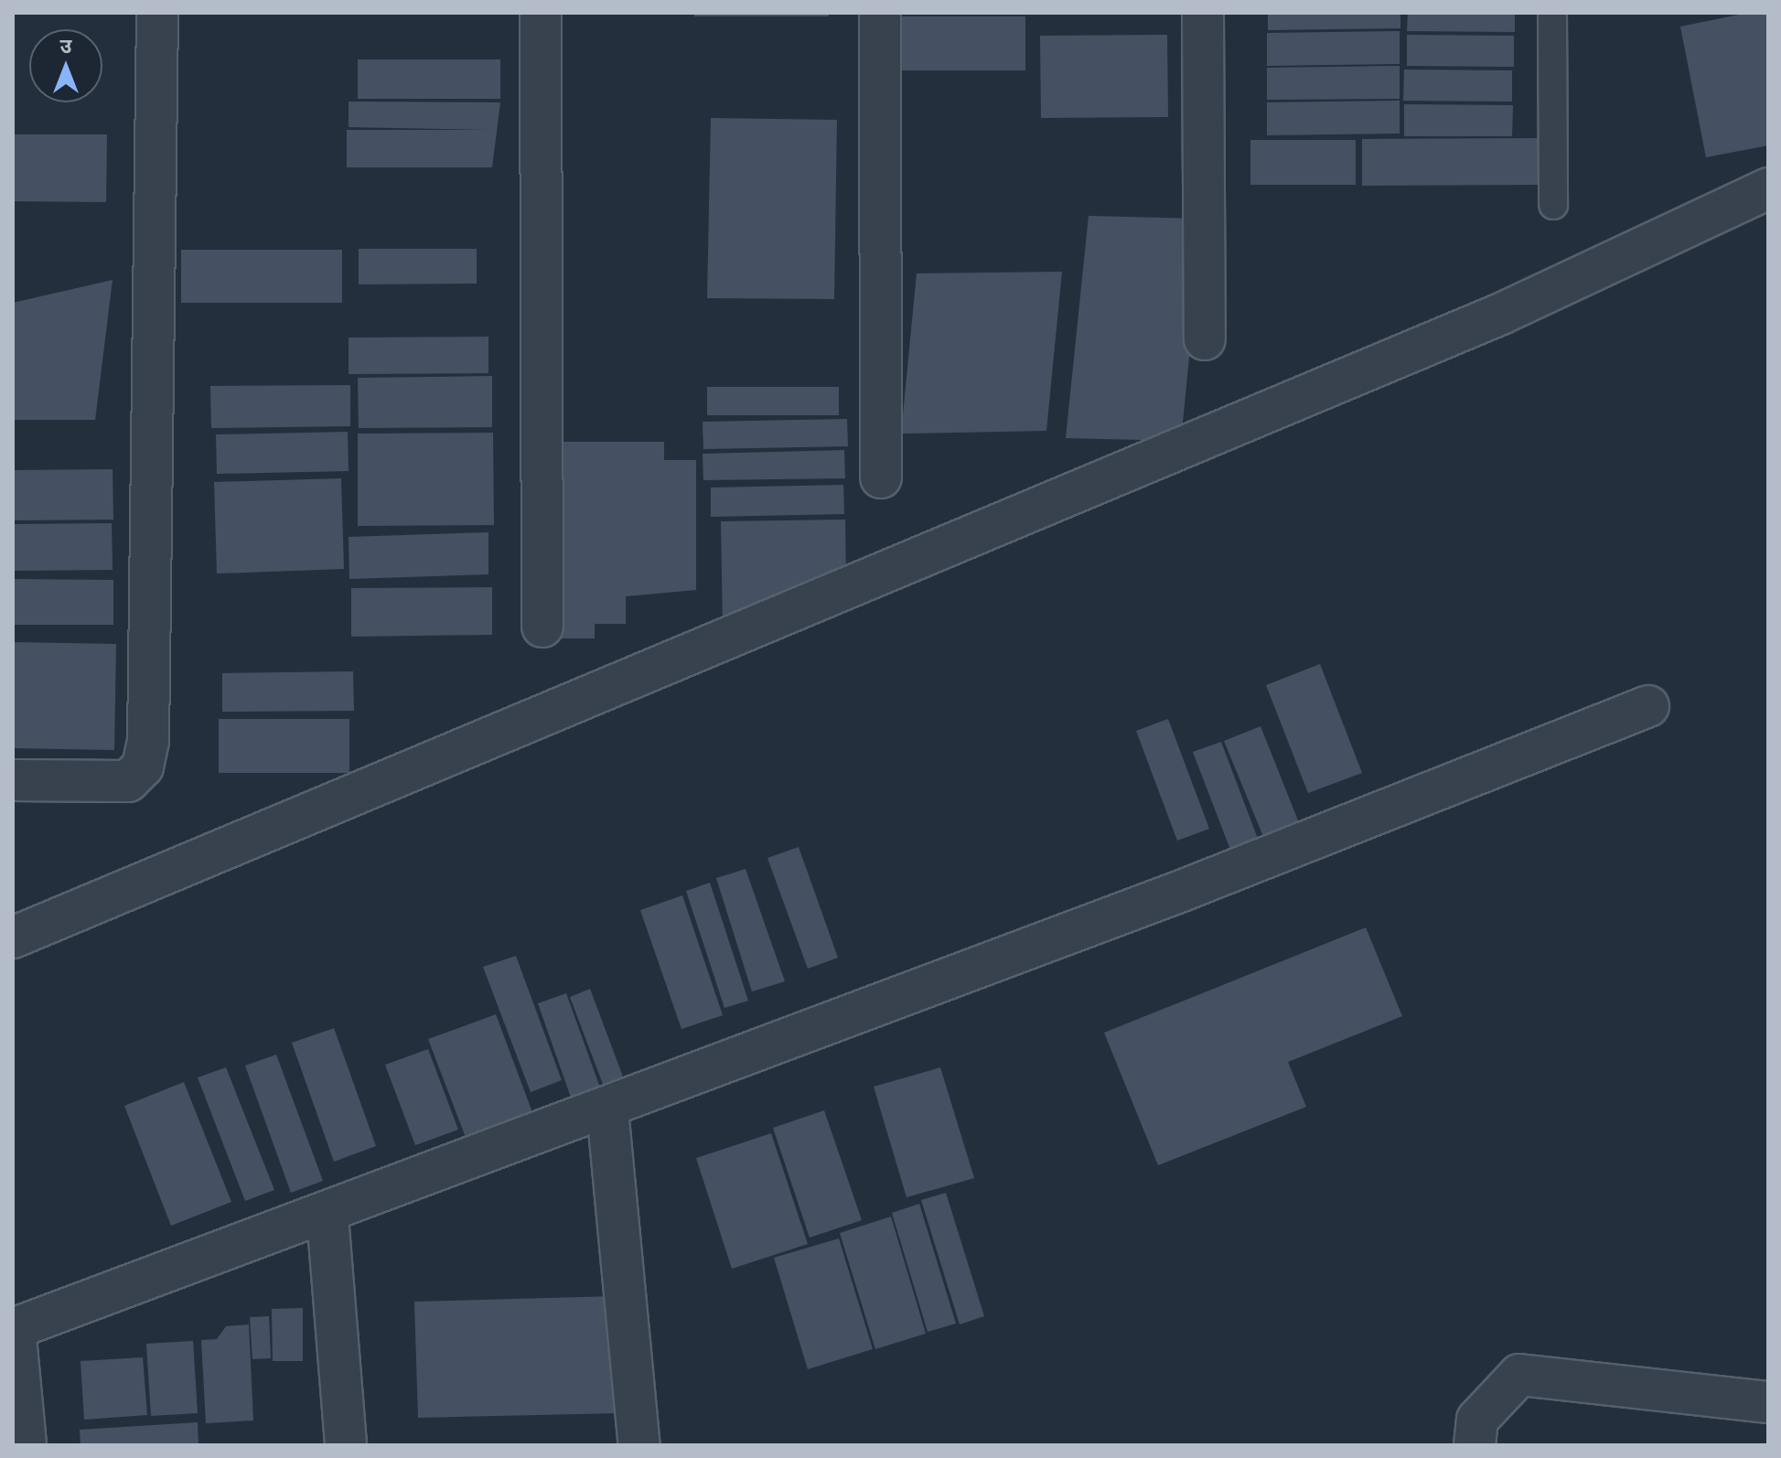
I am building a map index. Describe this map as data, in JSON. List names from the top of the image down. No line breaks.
{"north":"top"}
